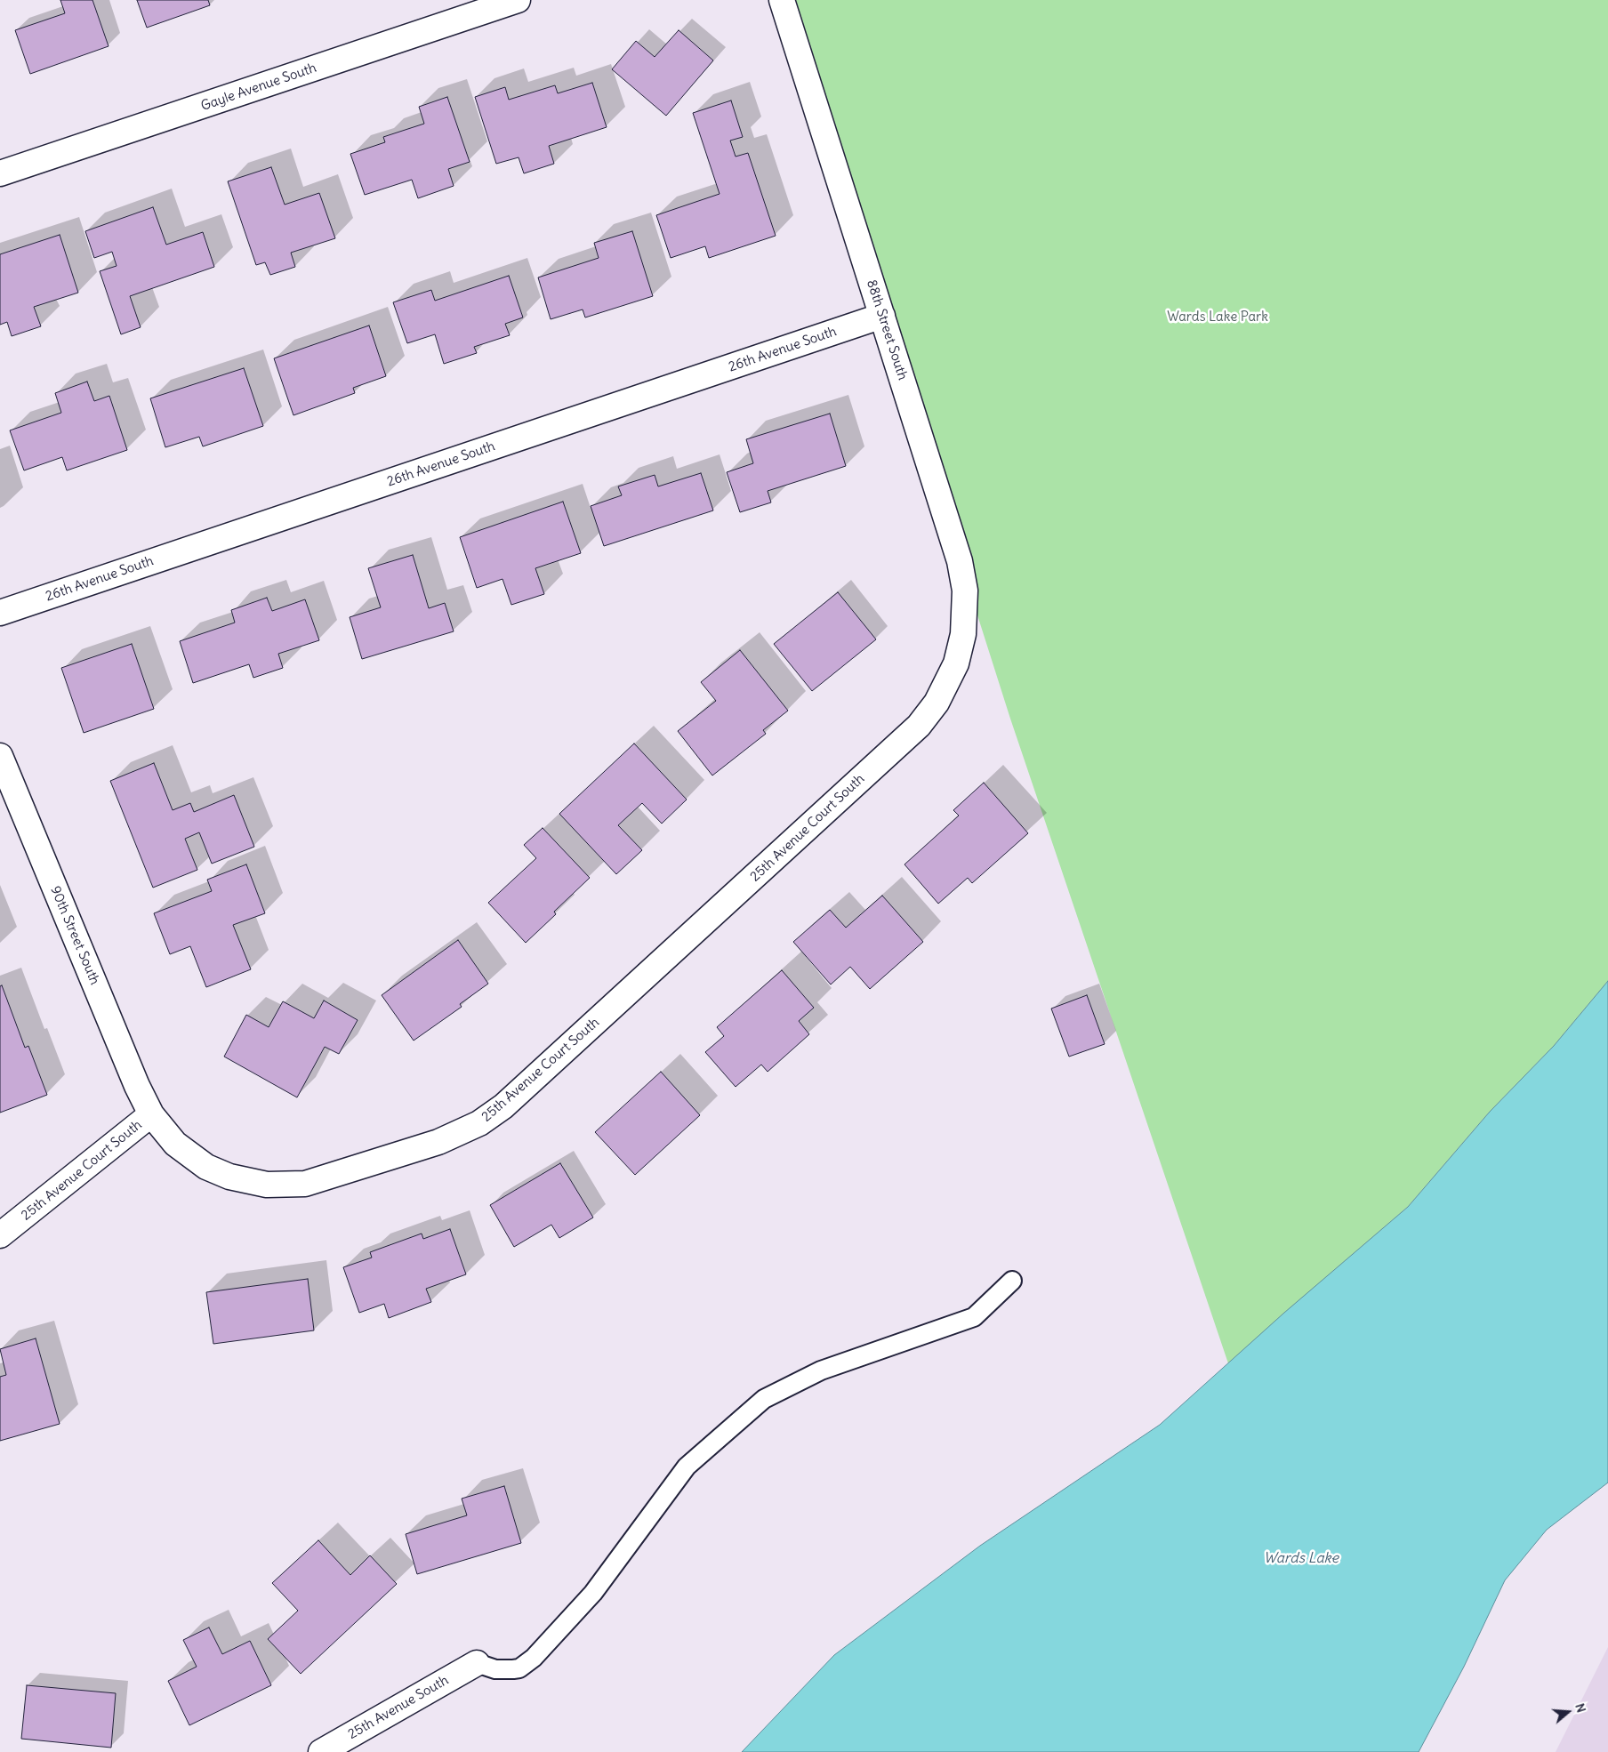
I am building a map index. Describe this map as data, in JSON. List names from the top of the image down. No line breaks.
{"streets":{"street":["Gayle Avenue South","88th Street South","26th Avenue South","25th Avenue Court South","90th Street South","25th Avenue South"]},"crossings":[["88th Street South","26th Avenue South"],["88th Street South","25th Avenue Court South"],["25th Avenue Court South","90th Street South"]],"water":["Wards Lake"],"parks":["Wards Lake Park"],"north":"right"}
